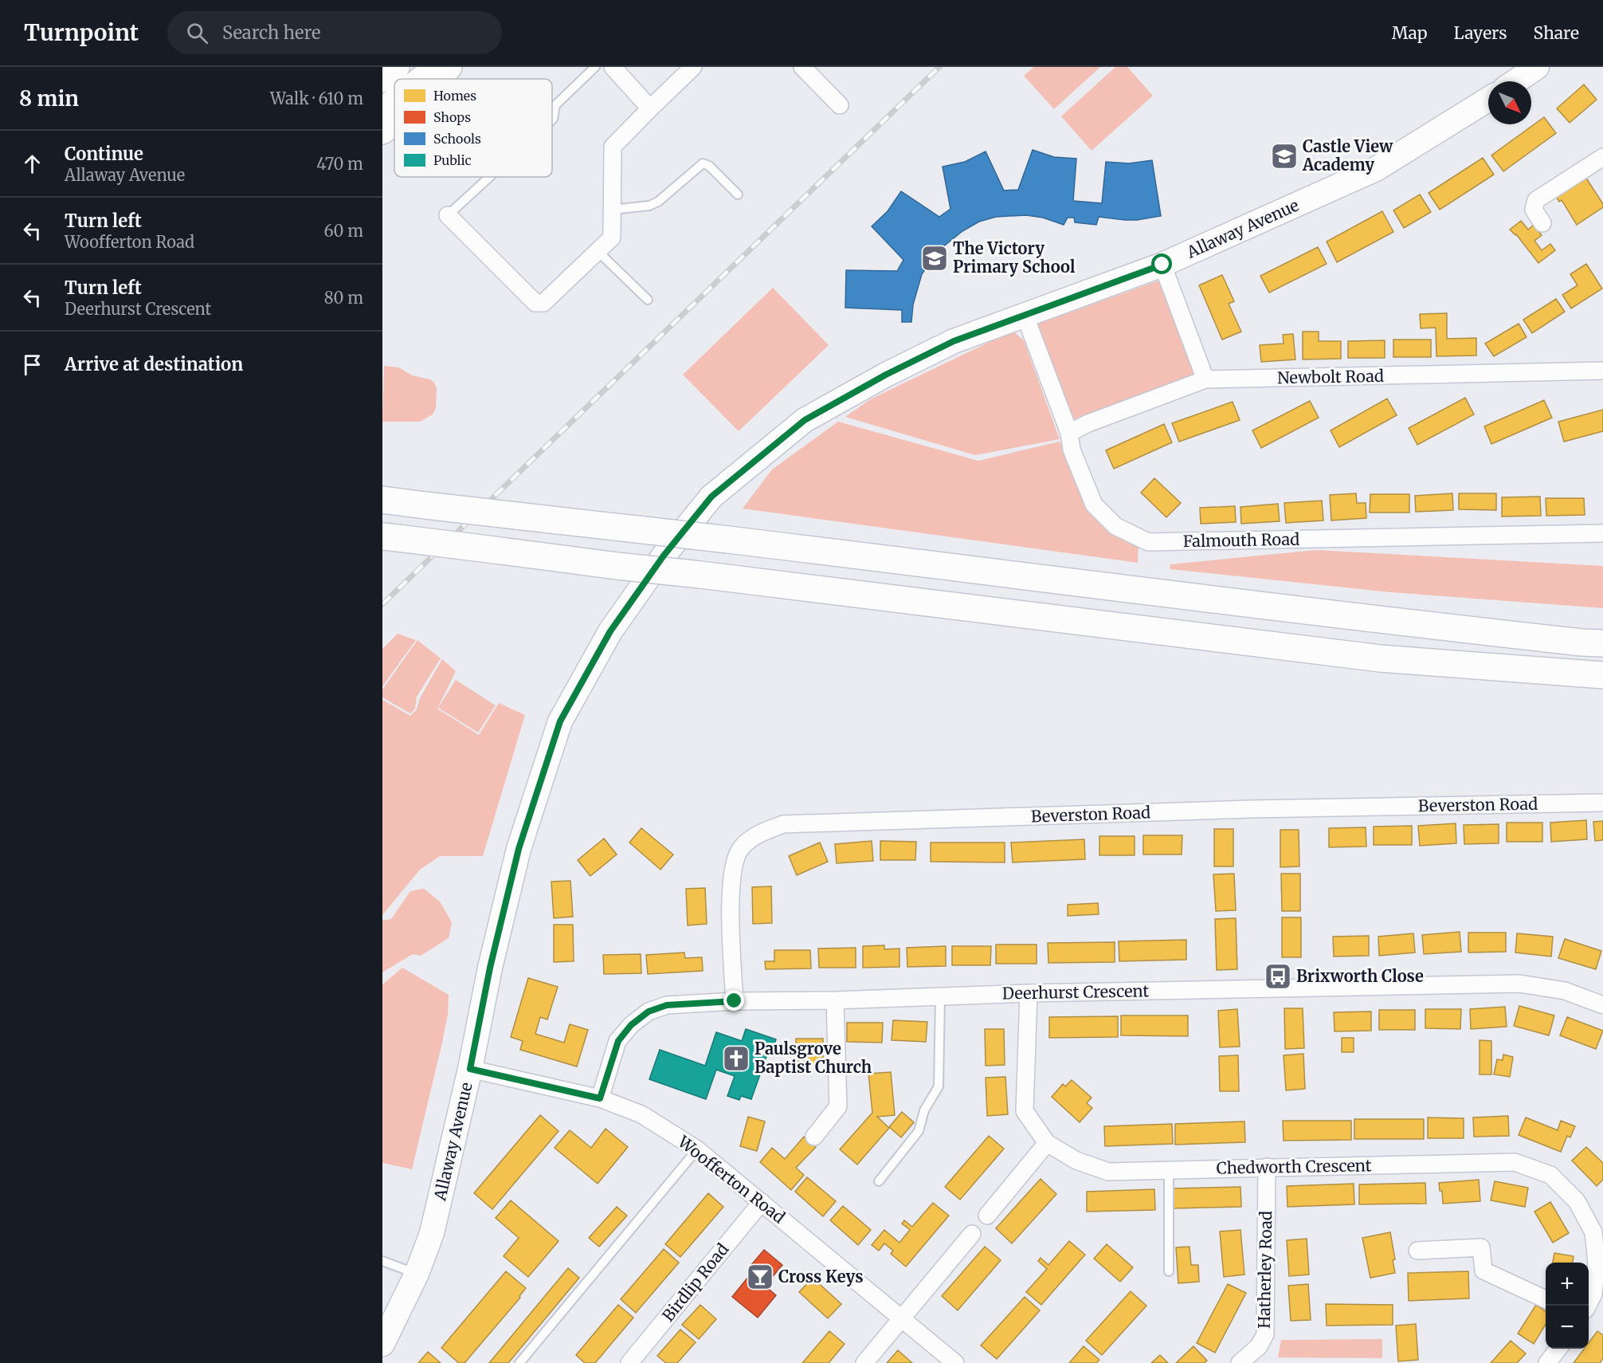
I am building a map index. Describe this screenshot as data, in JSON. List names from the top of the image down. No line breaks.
{"streets":{"street":["Allaway Avenue","Newbolt Road","Falmouth Road","Beverston Road","Deerhurst Crescent","Chedworth Crescent","Woofferton Road","Hatherley Road","Birdlip Road"]},"crossings":[["Allaway Avenue","Falmouth Road"],["Allaway Avenue","Woofferton Road"],["Newbolt Road","Falmouth Road"],["Beverston Road","Deerhurst Crescent"],["Deerhurst Crescent","Chedworth Crescent"],["Deerhurst Crescent","Woofferton Road"],["Chedworth Crescent","Hatherley Road"],["Woofferton Road","Birdlip Road"]],"places":{"school or university":["Castle View Academy","The Victory Primary School"],"bus stop":["Brixworth Close"],"church":["Paulsgrove Baptist Church"],"bar":["Cross Keys"]},"legend":["Homes","Shops","Schools","Public"],"north":"bottom right","page":{"header":"Turnpoint","search":"Search here","nav":["Map","Layers","Share"],"heading":["8 min","Walk · 610 m"],"list":[["Continue","Allaway Avenue","470 m"],["Turn left","Woofferton Road","60 m"],["Turn left","Deerhurst Crescent","80 m"],"Arrive at destination"],"map_buttons":["+","−"]}}
